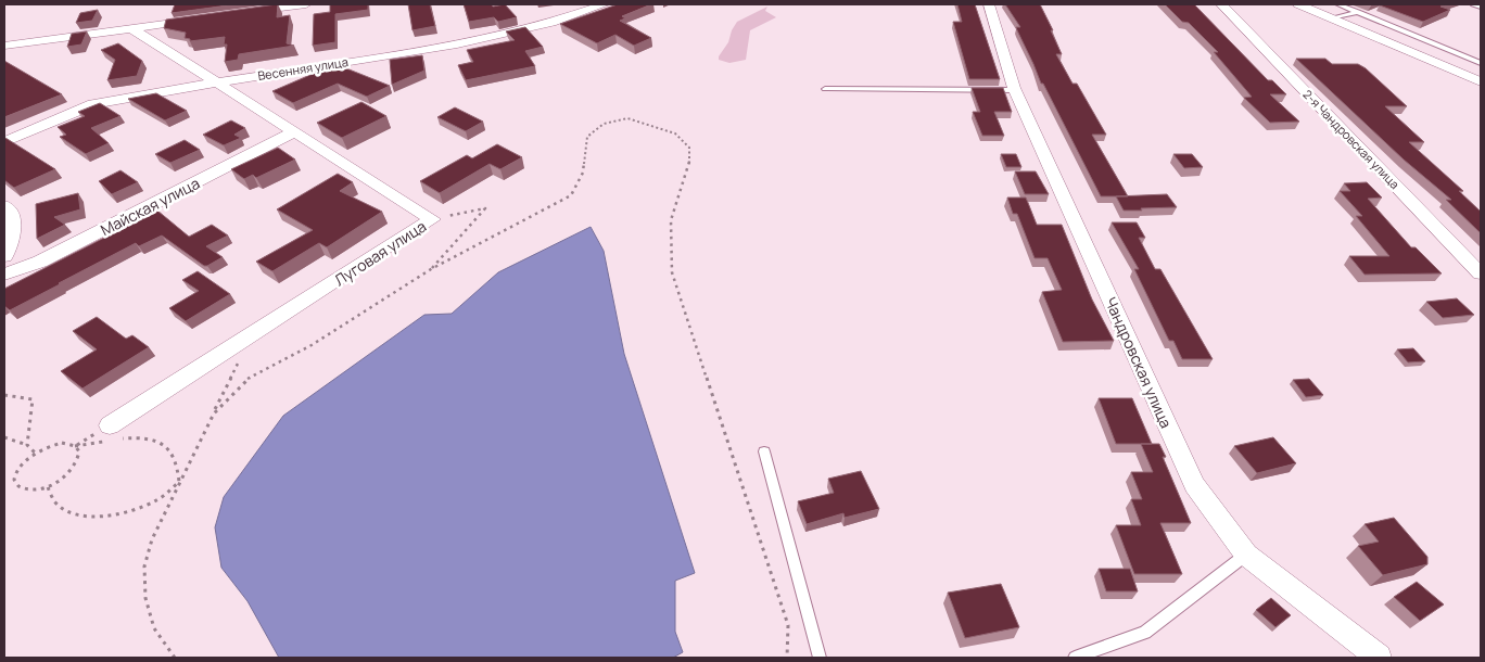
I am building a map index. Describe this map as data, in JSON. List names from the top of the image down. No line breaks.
{"streets":{"street":["Весенняя улица","2-я Чандровская улица","Майская улица","Луговая улица","Чандровская улица"]},"crossings":[["Весенняя улица","Луговая улица"],["Майская улица","Луговая улица"]]}
